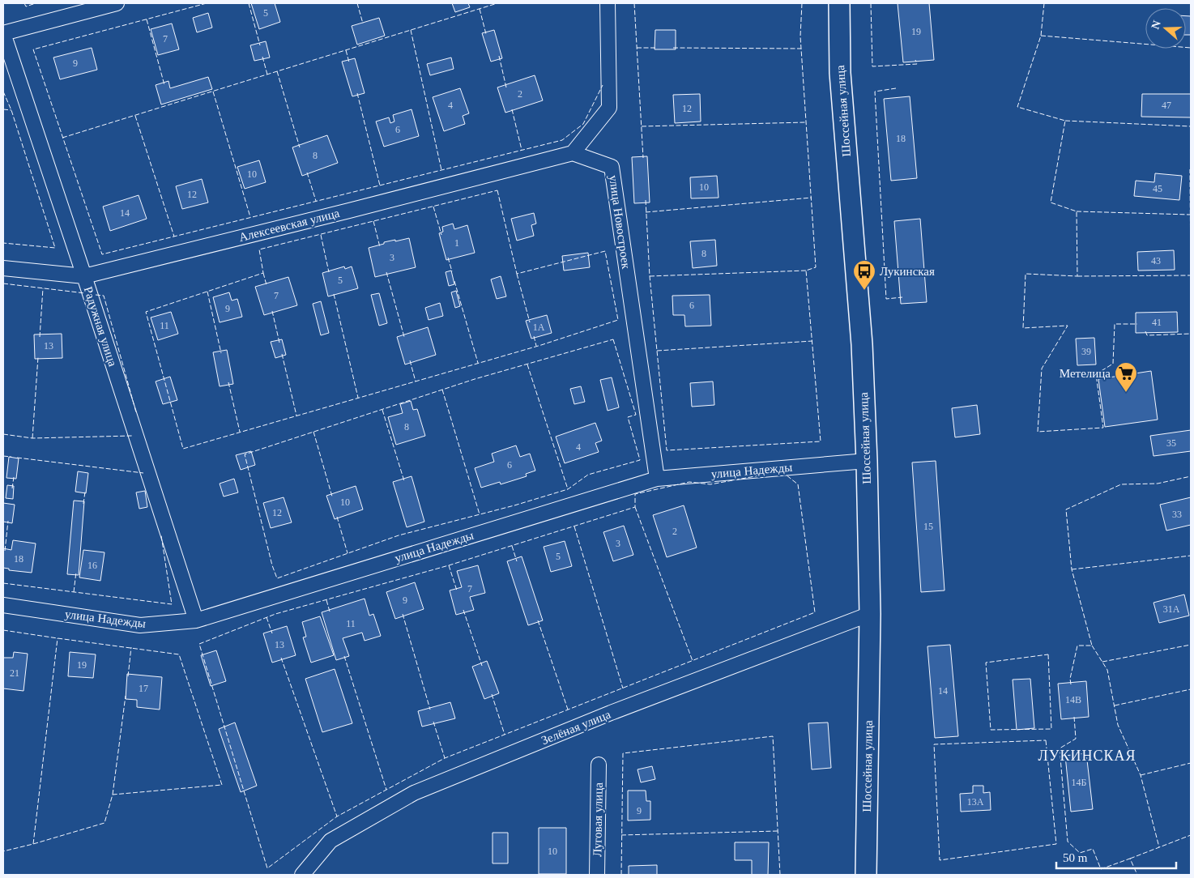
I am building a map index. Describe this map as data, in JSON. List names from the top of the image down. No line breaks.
{"streets":{"main road":["Шоссейная улица"],"street":["улица Новостроек","Алексеевская улица","Радужная улица","улица Надежды","Зелёная улица","Луговая улица"]},"crossings":[["Шоссейная улица","улица Надежды"],["Шоссейная улица","Зелёная улица"],["улица Новостроек","Алексеевская улица"],["улица Новостроек","улица Надежды"],["Алексеевская улица","Радужная улица"],["Радужная улица","улица Надежды"]],"districts":["ЛУКИНСКАЯ"],"places":{"bus stop":["Лукинская"],"supermarket":["Метелица"]},"house_numbers":["5","19","7","9","2","4","47","12","6","18","8","10","10","45","12","14","1","8","3","43","5","7","6","9","41","11","1А","13","39","8","35","4","6","10","12","33","15","2","3","5","18","16","7","9","31А","11","13","19","21","17","14","14В","14Б","13А","9","10"],"scale_bar":"50 m","north":"left"}
